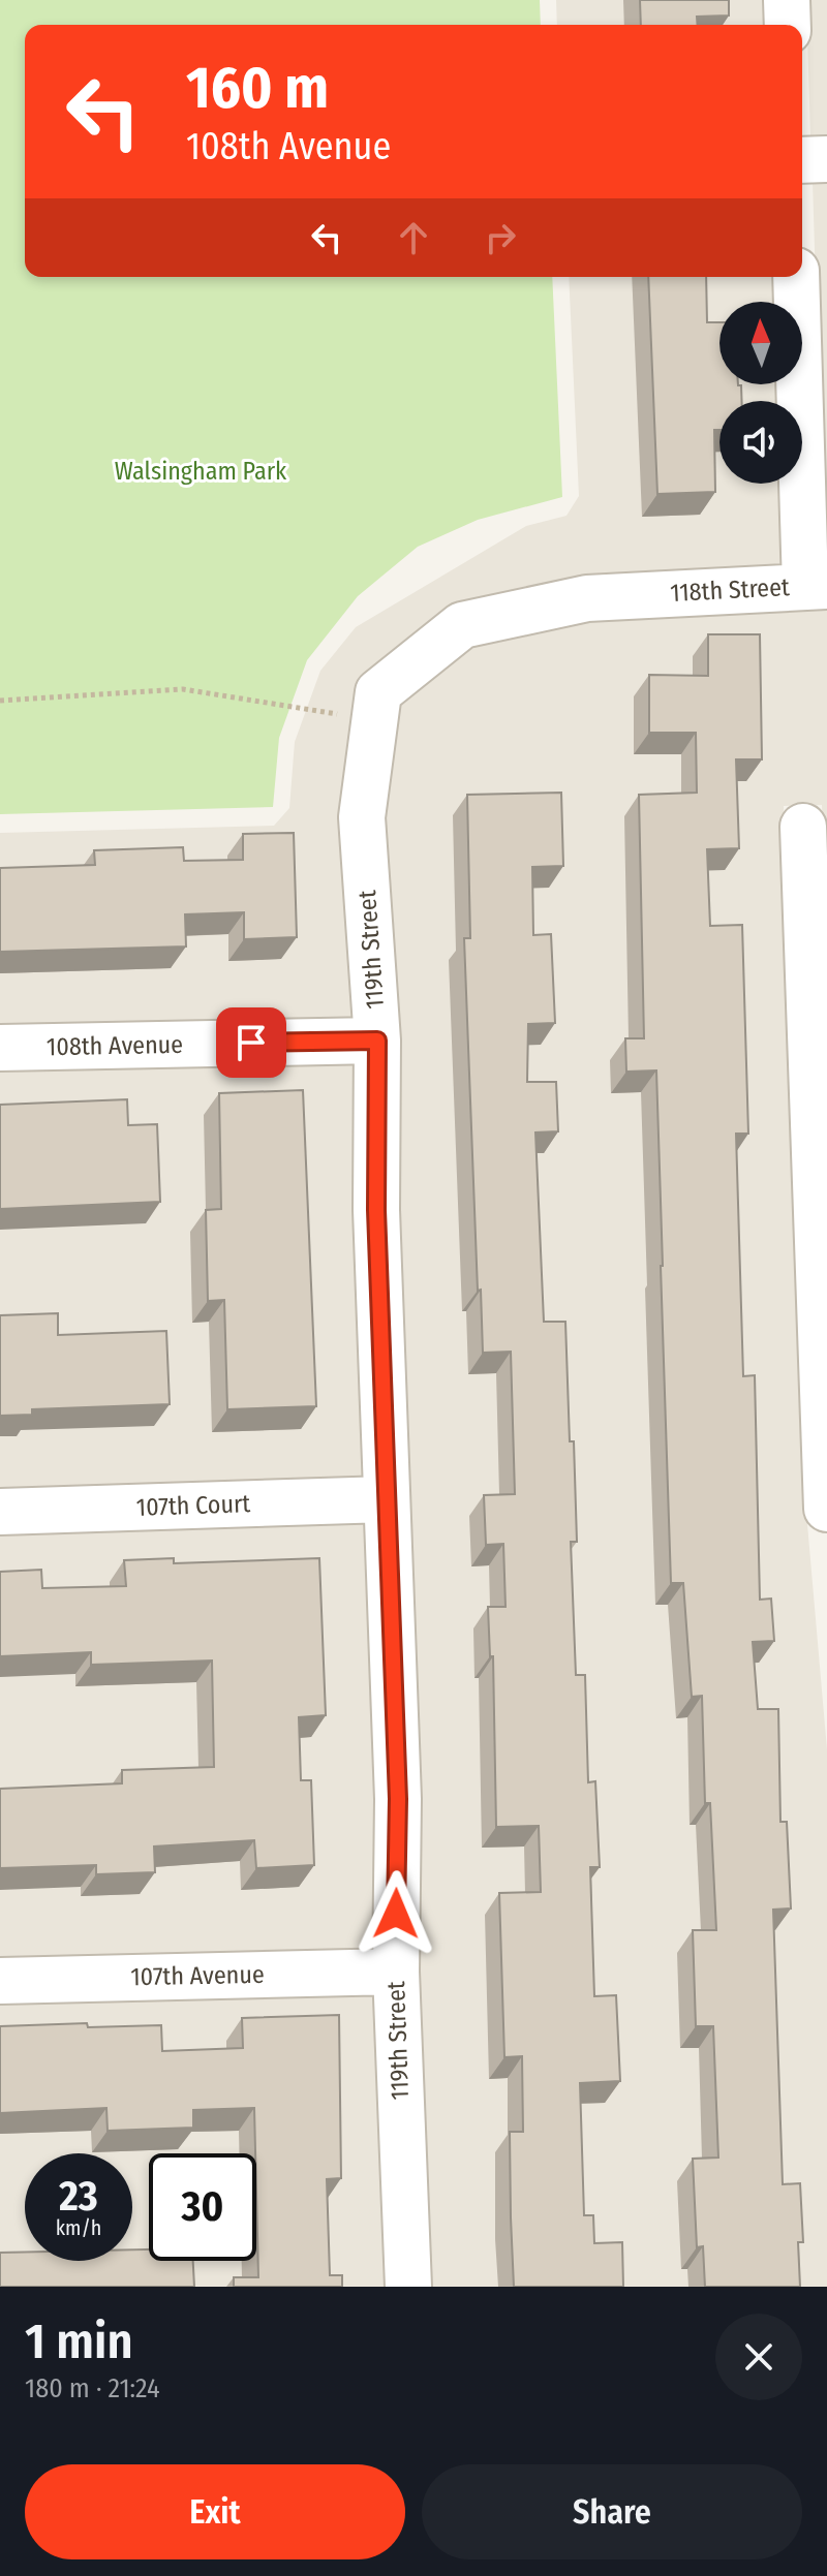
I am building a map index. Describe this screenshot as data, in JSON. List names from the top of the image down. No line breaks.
{"streets":{"street":["118th Street","119th Street","108th Avenue","107th Court","107th Avenue"]},"crossings":[["118th Street","119th Street"],["119th Street","108th Avenue"],["119th Street","107th Court"],["119th Street","107th Avenue"]],"parks":["Walsingham Park"],"north":"top","page":{"turn":["160 m","108th Avenue"],"speed":"23 km/h","limit":"30","heading":["1 min","180 m · 21:24"],"buttons":["Exit","Share"]}}
